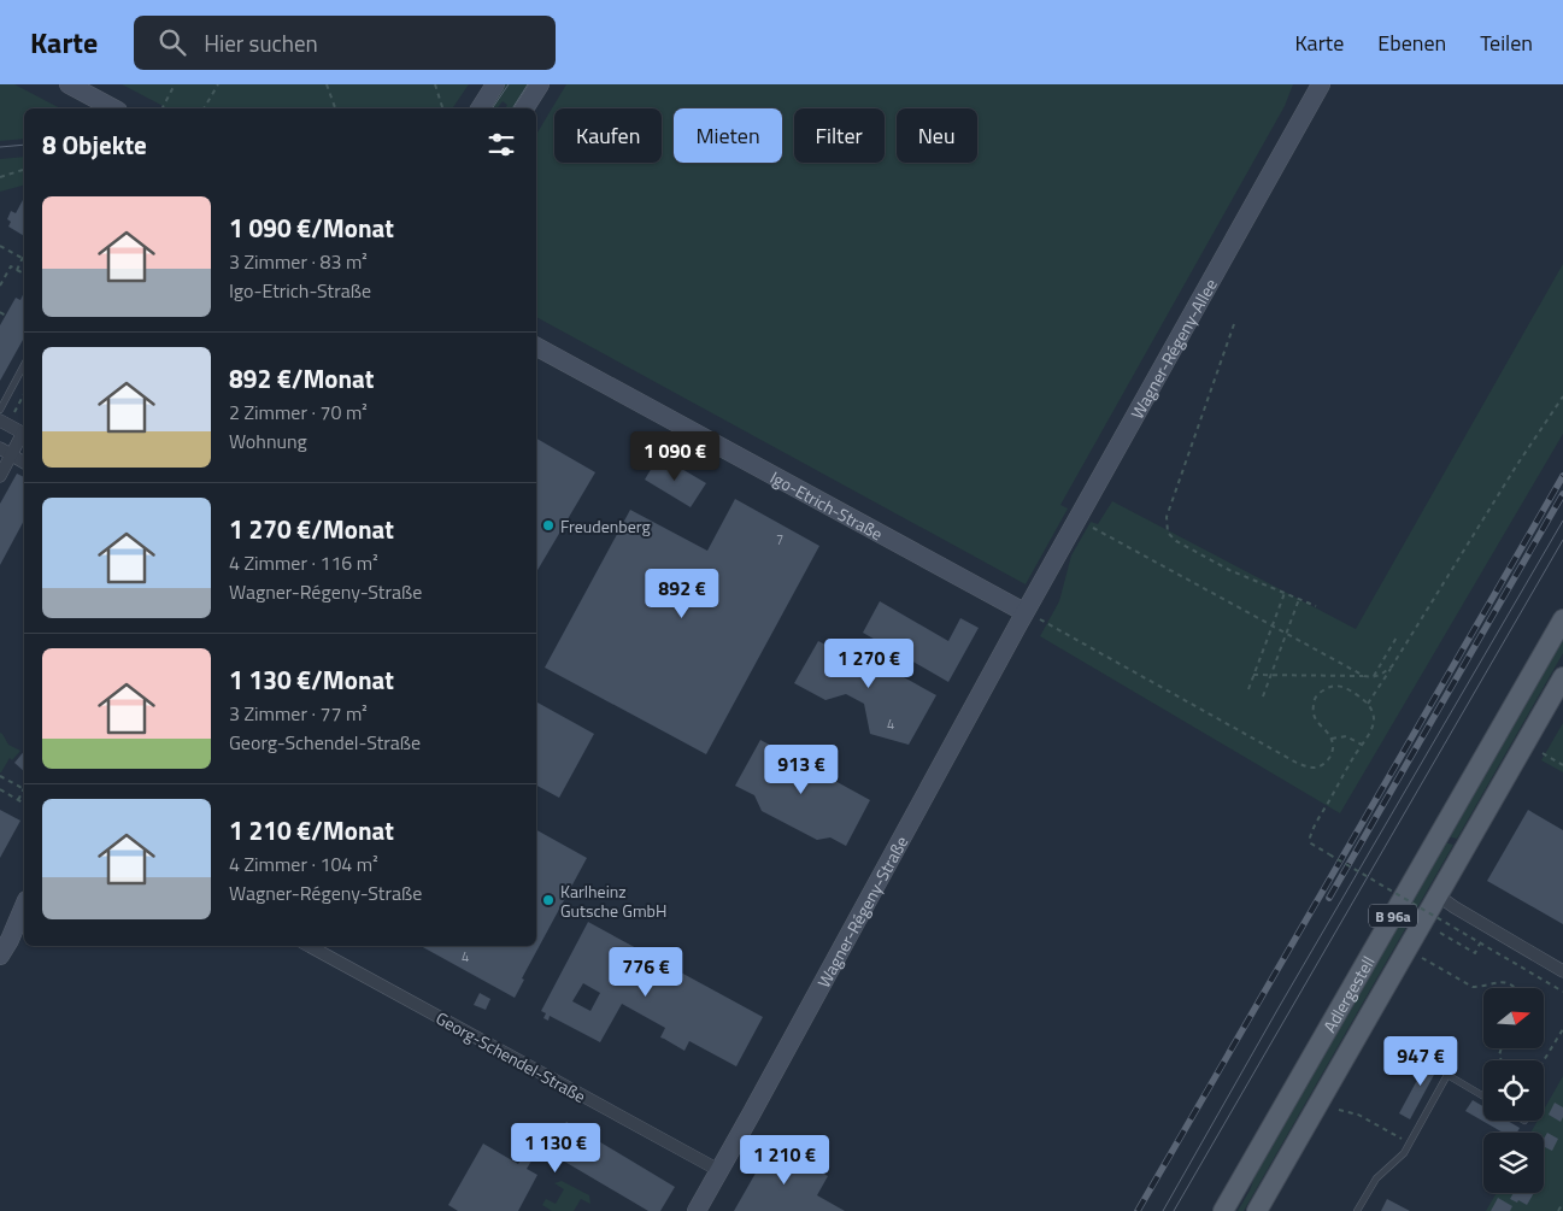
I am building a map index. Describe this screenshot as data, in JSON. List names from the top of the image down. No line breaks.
{"streets":{"main road":["B 96a","Adlergestell"],"street":["Wagner-Régeny-Allee","Igo-Etrich-Straße","Wagner-Régeny-Straße","Georg-Schendel-Straße"]},"crossings":[["Wagner-Régeny-Allee","Igo-Etrich-Straße"],["Wagner-Régeny-Allee","Wagner-Régeny-Straße"],["Igo-Etrich-Straße","Wagner-Régeny-Straße"],["Wagner-Régeny-Straße","Georg-Schendel-Straße"]],"places":["Freudenberg","Karlheinz Gutsche GmbH"],"house_numbers":["7","4","4"],"north":"right","page":{"header":"Karte","search":"Hier suchen","nav":["Karte","Ebenen","Teilen"],"chip":["Kaufen","Mieten","Filter","Neu"],"heading":"8 Objekte","list":[{"name":"1 090 €/Monat","note":"3 Zimmer · 83 m² · Igo-Etrich-Straße"},{"name":"892 €/Monat","note":"2 Zimmer · 70 m² · Wohnung"},{"name":"1 270 €/Monat","note":"4 Zimmer · 116 m² · Wagner-Régeny-Straße"},{"name":"1 130 €/Monat","note":"3 Zimmer · 77 m² · Georg-Schendel-Straße"},{"name":"1 210 €/Monat","note":"4 Zimmer · 104 m² · Wagner-Régeny-Straße"}],"price":["1 090 €","892 €","1 270 €","913 €","776 €","947 €","1 130 €","1 210 €"]}}
